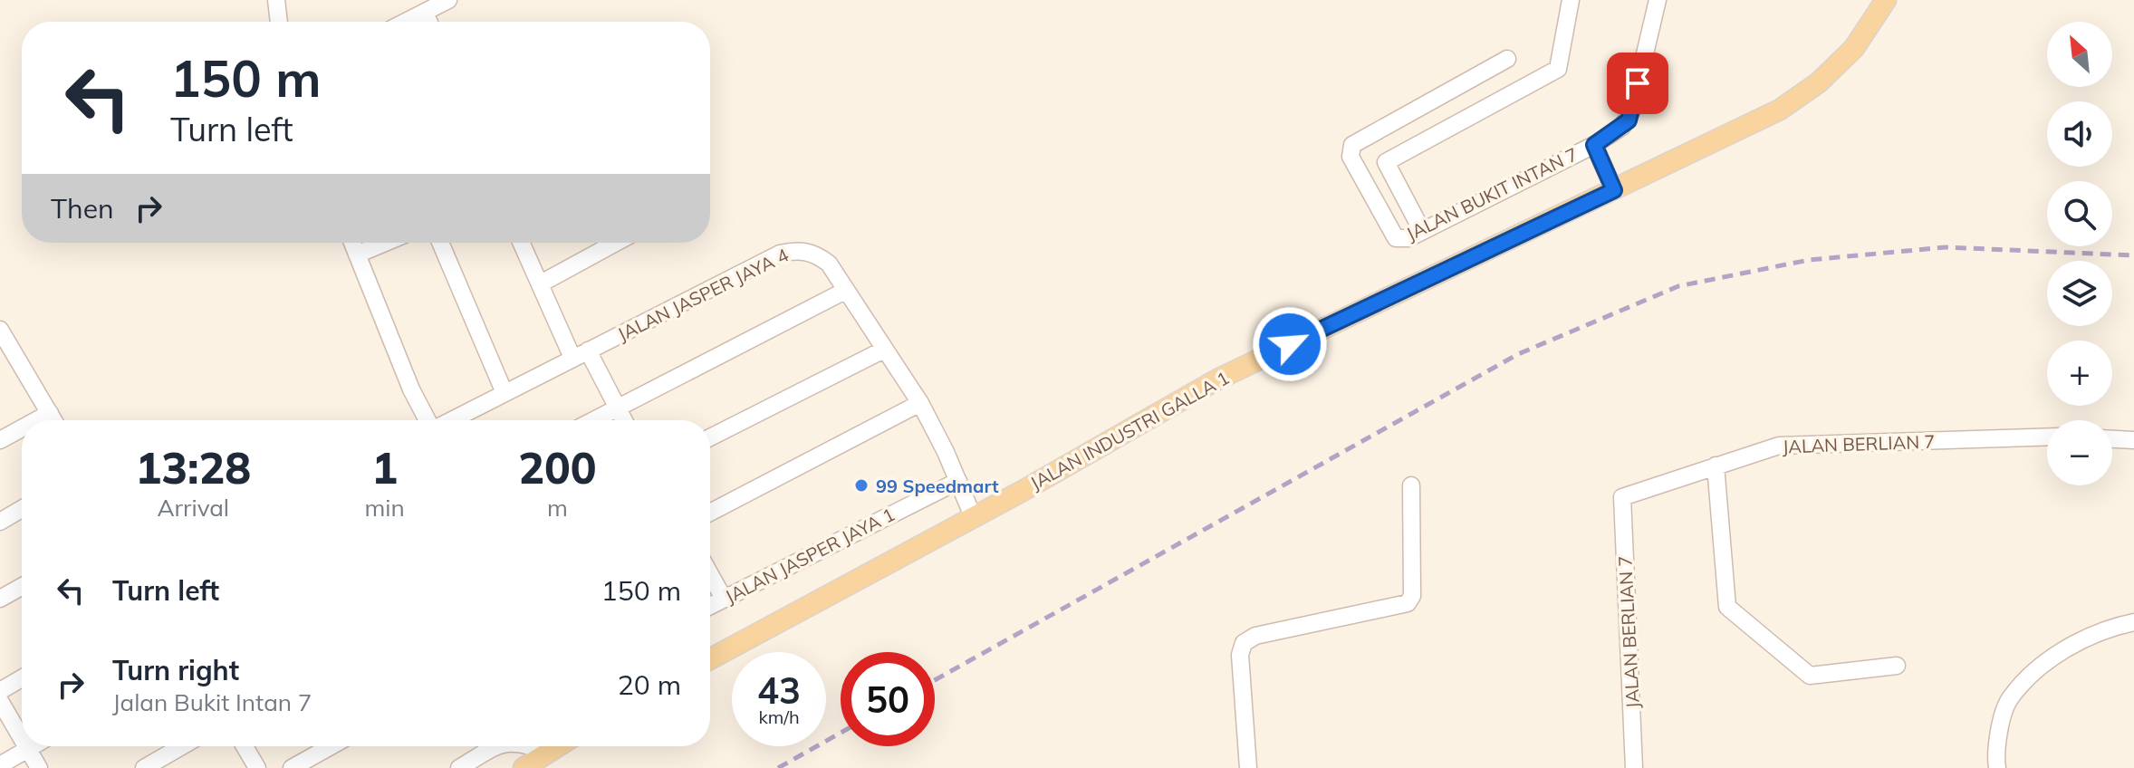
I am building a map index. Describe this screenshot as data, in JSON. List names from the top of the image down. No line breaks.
{"streets":{"main road":["JALAN INDUSTRI GALLA 1"],"street":["JALAN BUKIT INTAN 7","JALAN JASPER JAYA 4","JALAN BERLIAN 7","JALAN JASPER JAYA 1"]},"crossings":[["JALAN JASPER JAYA 4","JALAN INDUSTRI GALLA 1"],["JALAN JASPER JAYA 4","JALAN JASPER JAYA 1"]],"places":["99 Speedmart"],"north":"top left","page":{"map_buttons":["+","−"],"turn":["150 m","Turn left"],"then":"Then","eta":["13:28","Arrival","1","min","200","m"],"list":[{"name":"Turn left","value":"150 m"},{"name":"Turn right","note":"Jalan Bukit Intan 7","value":"20 m"}],"speed":"43 km/h","limit":"50"}}
